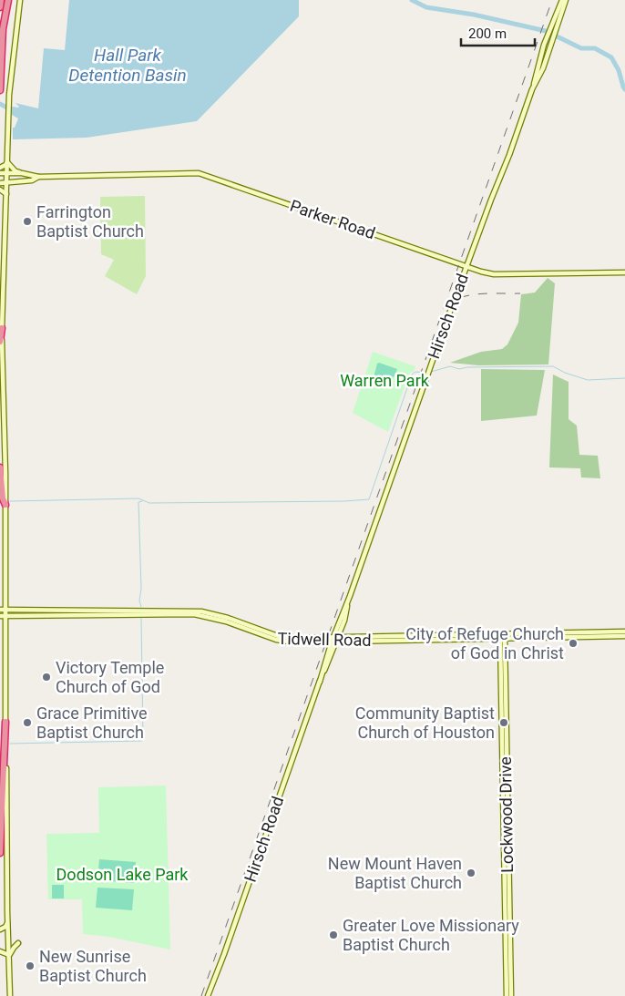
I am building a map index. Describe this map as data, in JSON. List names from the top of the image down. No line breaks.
{"streets":{"main road":["Parker Road","Hirsch Road","Tidwell Road","Lockwood Drive"]},"crossings":[["Parker Road","Hirsch Road"],["Hirsch Road","Tidwell Road"],["Tidwell Road","Lockwood Drive"]],"water":["Hall Park Detention Basin"],"parks":["Warren Park","Dodson Lake Park"],"places":["Farrington Baptist Church","City of Refuge Church of God in Christ","Victory Temple Church of God","Grace Primitive Baptist Church","Community Baptist Church of Houston","New Mount Haven Baptist Church","Greater Love Missionary Baptist Church","New Sunrise Baptist Church"],"scale_bar":"200 m"}
